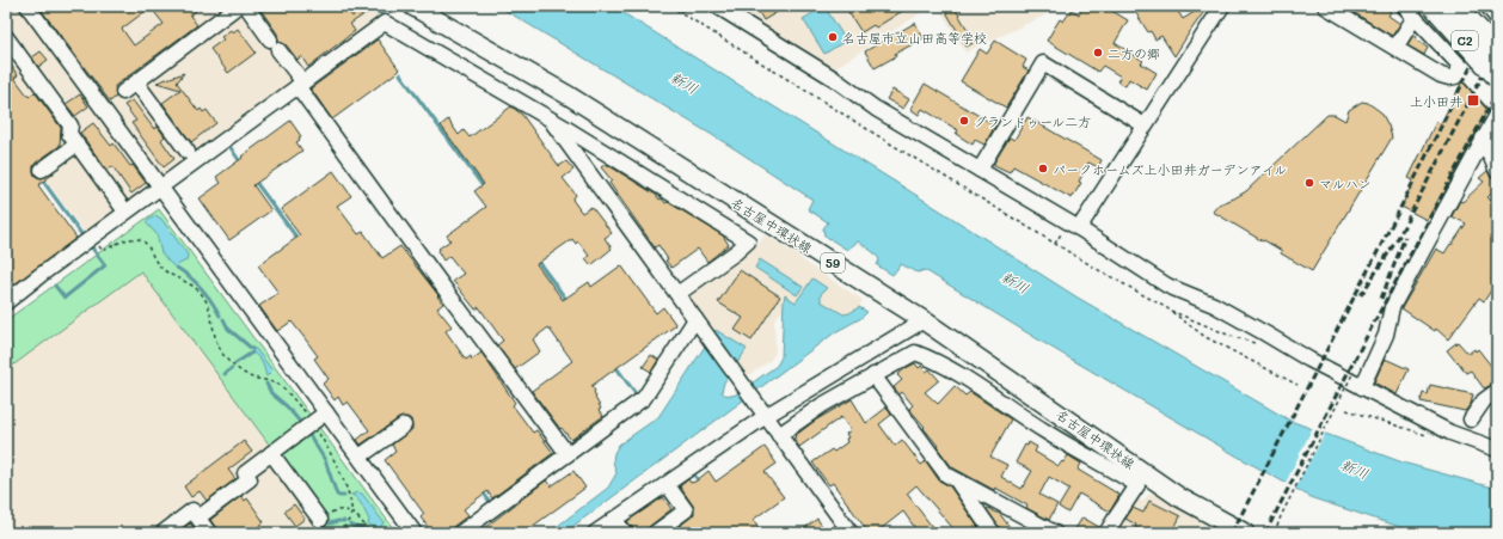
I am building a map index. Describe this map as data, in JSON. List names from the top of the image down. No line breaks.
{"streets":{"highway":["C2"],"main road":["名古屋中環状線","59"]},"water":["新川"],"places":{"other":["名古屋市立山田高等学校","二方の郷","グランドゥール二方","パークホームズ上小田井ガーデンアイル","マルハン"],"transit":["上小田井"]}}
